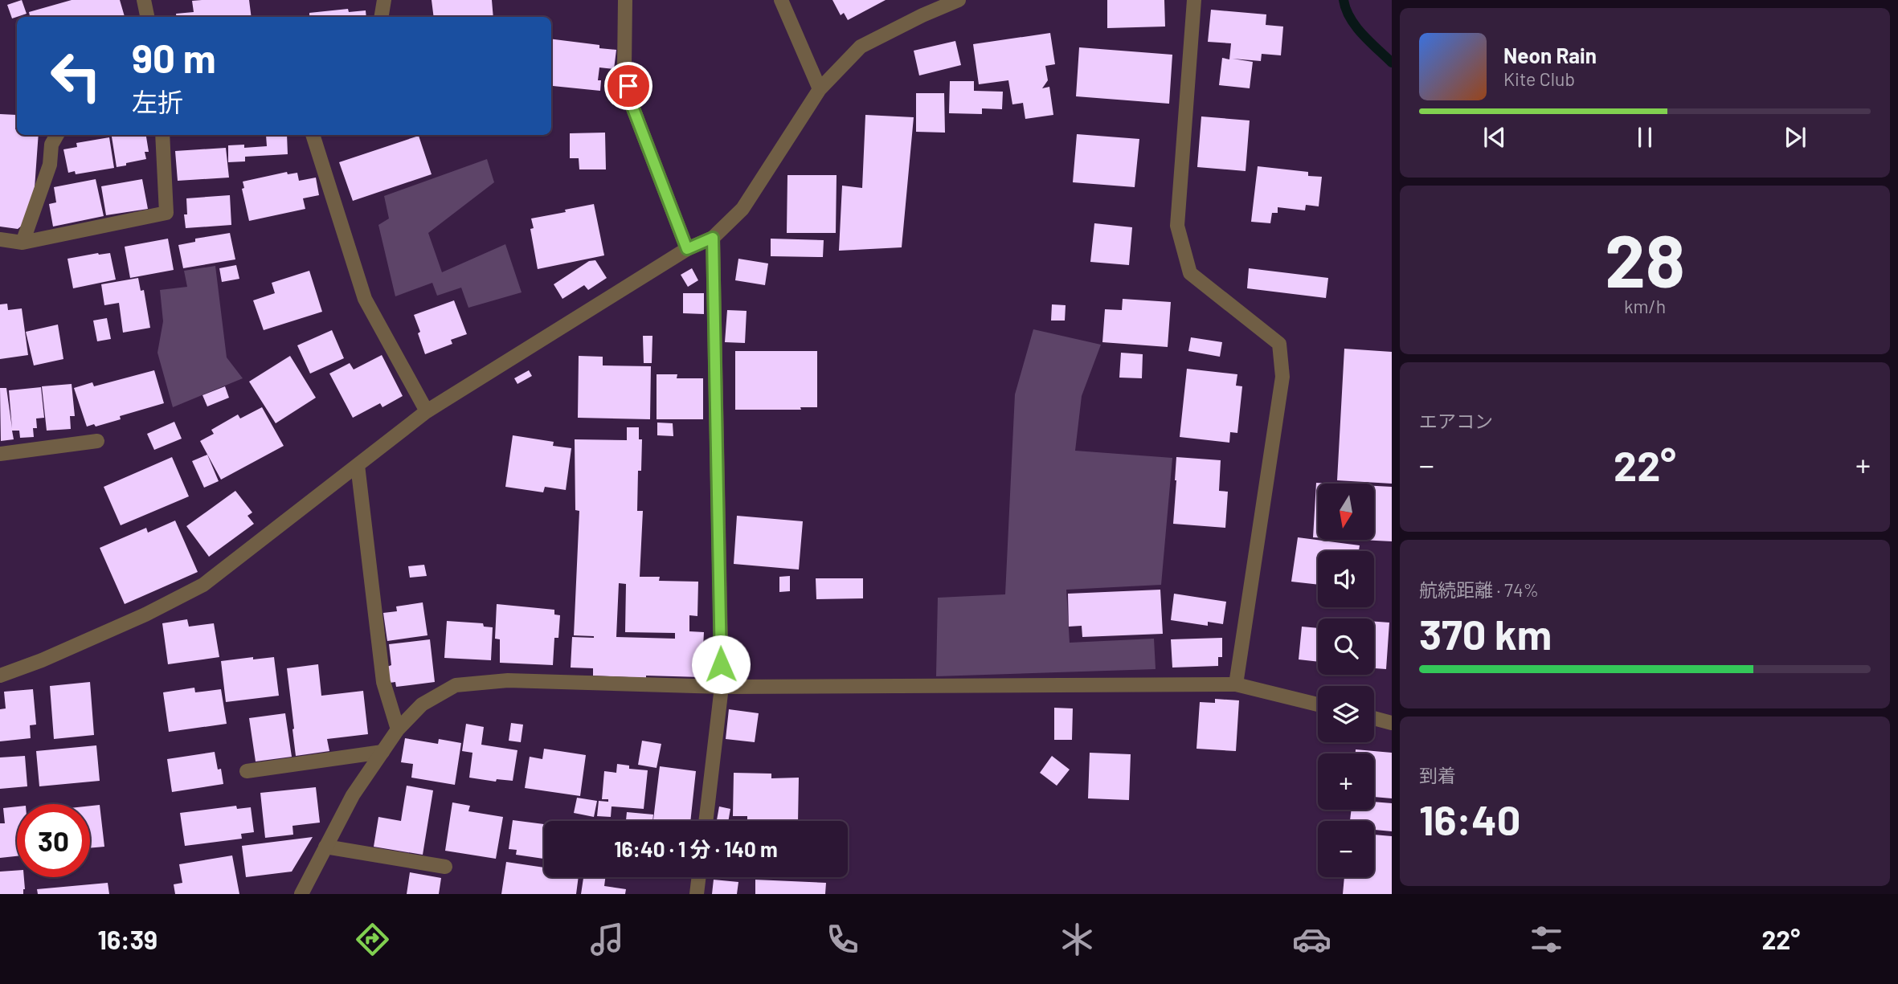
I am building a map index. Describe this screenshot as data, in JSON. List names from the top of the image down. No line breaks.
{"north":"bottom","page":{"turn":["90 m","左折"],"song":["Neon Rain","Kite Club"],"tile":[["28","km/h"],"エアコン",["航続距離 · 74%","370 km"],["到着","16:40"]],"heat":["−","22°","+"],"map_buttons":["+","−"],"limit":"30","trip":"16:40 · 1 分 · 140 m","tabs":["16:39","22°"]}}
